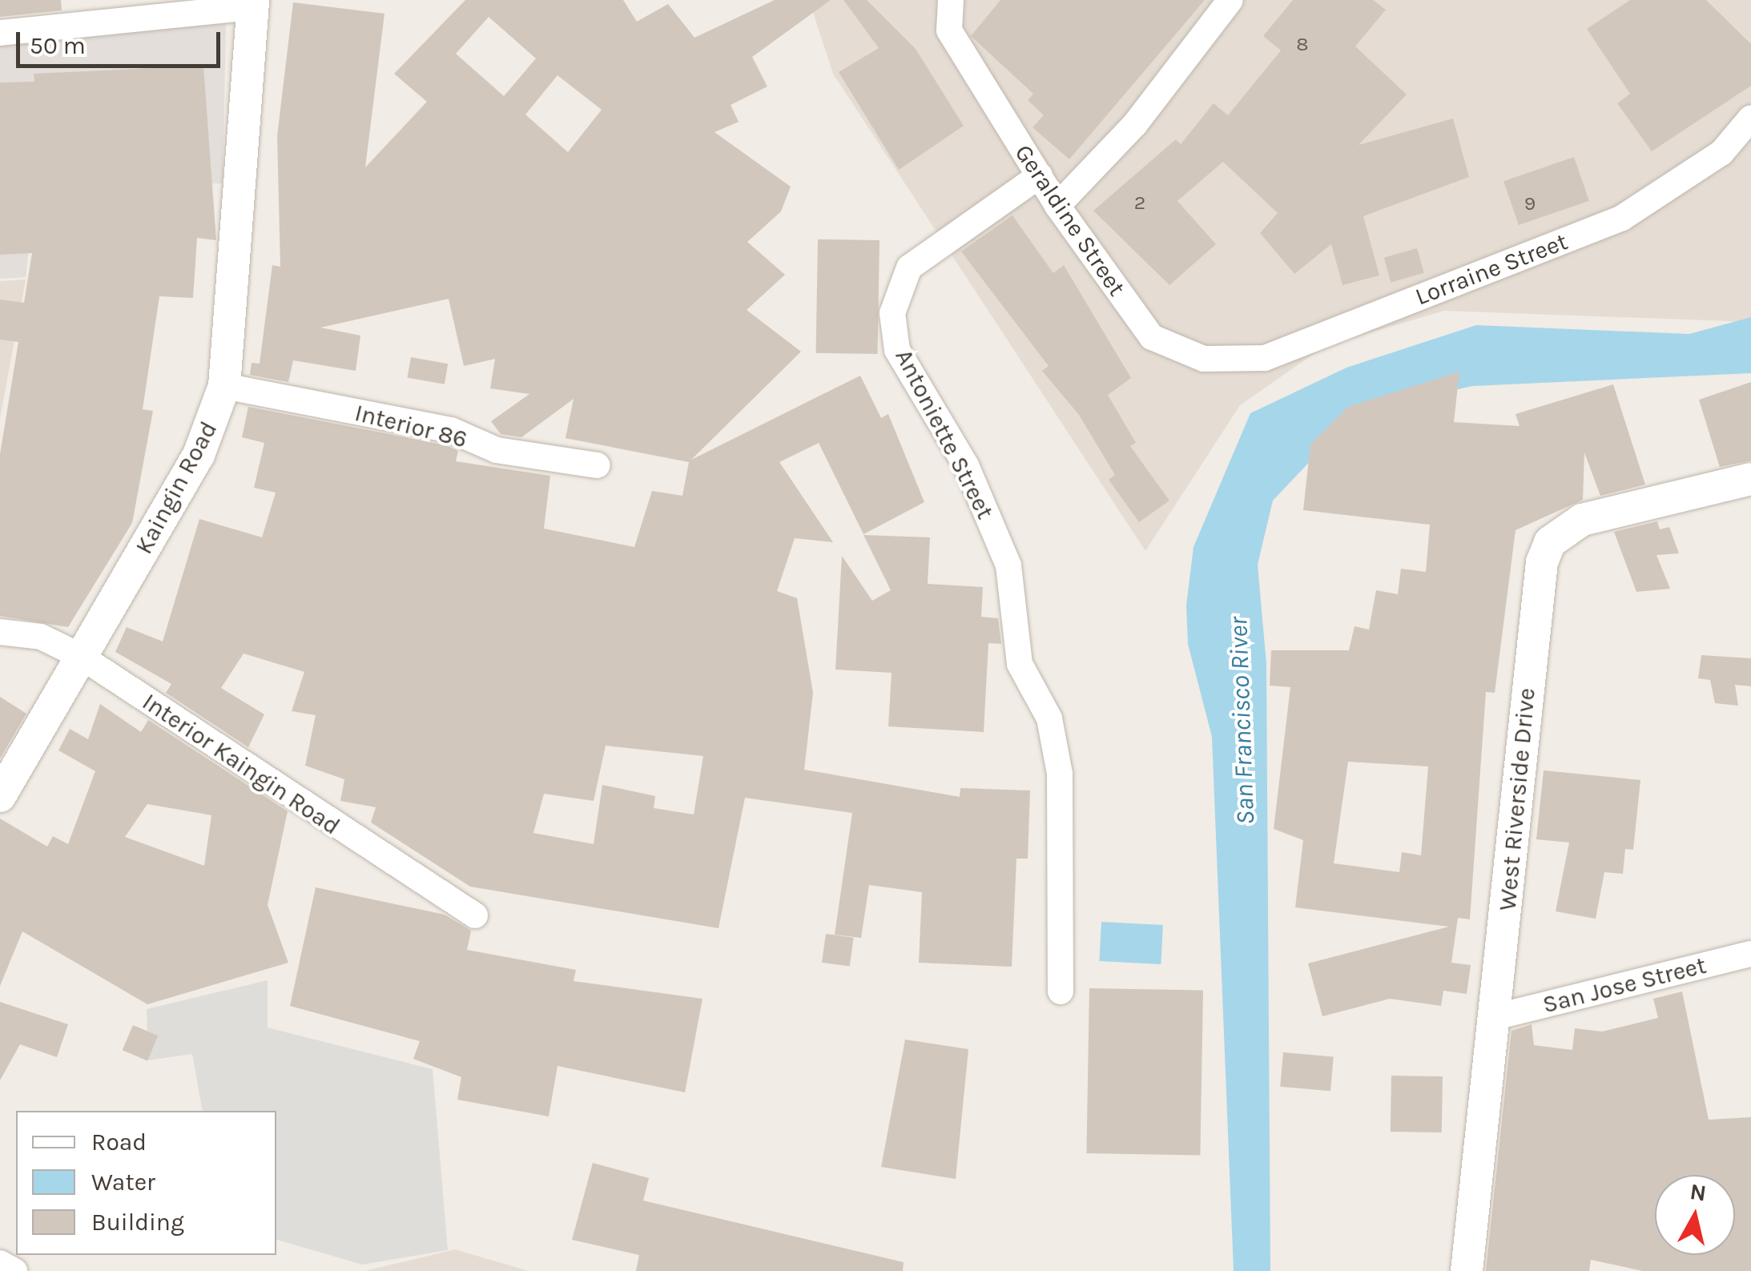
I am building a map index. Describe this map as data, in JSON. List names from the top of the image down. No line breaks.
{"streets":{"street":["Geraldine Street","Lorraine Street","Interior 86","Antoniette Street","Kaingin Road","Interior Kaingin Road","West Riverside Drive","San Jose Street"]},"crossings":[["Geraldine Street","Lorraine Street"],["Geraldine Street","Antoniette Street"],["Interior 86","Kaingin Road"],["Kaingin Road","Interior Kaingin Road"],["West Riverside Drive","San Jose Street"]],"water":["San Francisco River"],"house_numbers":["8","2","9"],"legend":["Road","Water","Building"],"scale_bar":"50 m","north":"top"}
